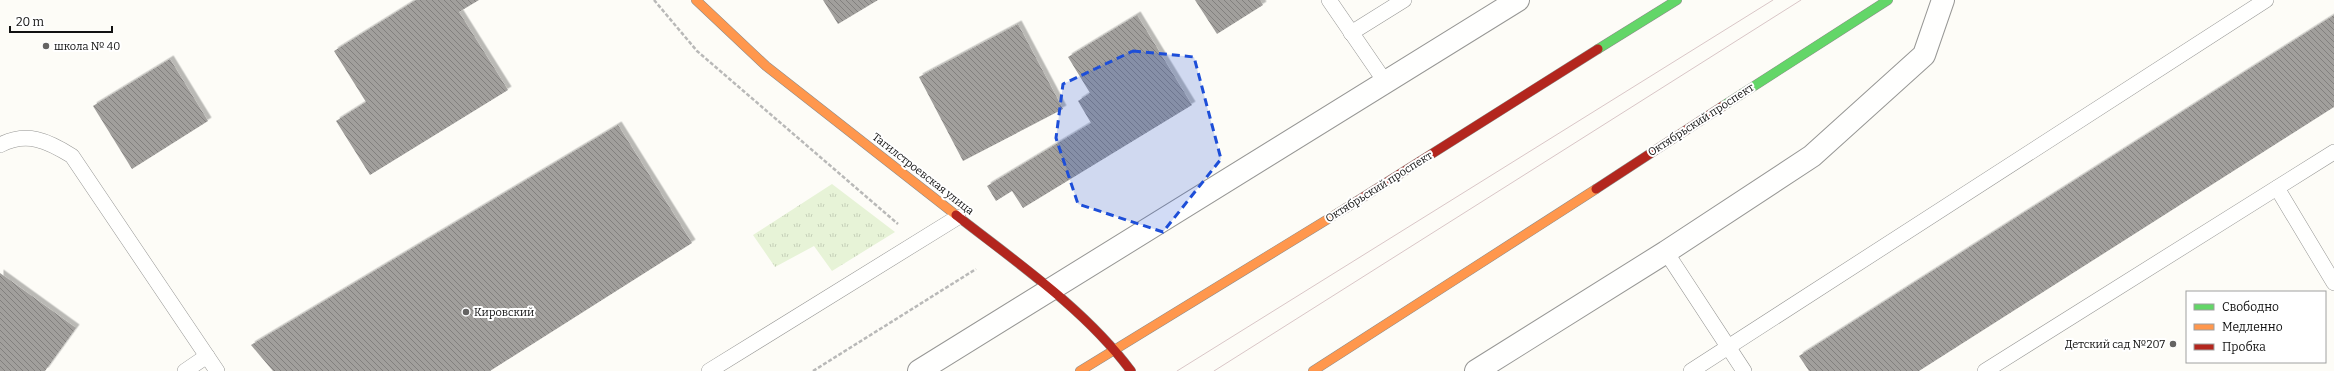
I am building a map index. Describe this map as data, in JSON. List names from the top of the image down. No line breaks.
{"streets":{"main road":["Октябрьский проспект","Тагилстроевская улица"]},"crossings":[["Октябрьский проспект","Тагилстроевская улица"]],"places":["школа № 40","Кировский","Детский сад №207"],"legend":["Свободно","Медленно","Пробка"],"scale_bar":"20 m"}
